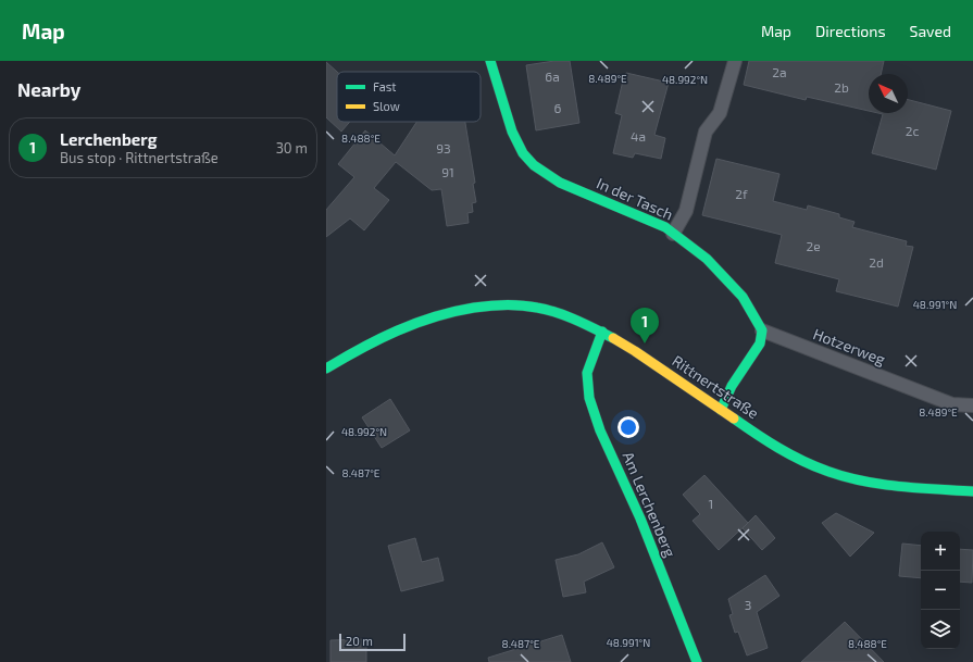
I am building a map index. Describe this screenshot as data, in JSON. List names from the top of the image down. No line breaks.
{"streets":{"street":["In der Tasch","Rittnertstraße","Am Lerchenberg"],"lane":["Hotzerweg"]},"crossings":[["In der Tasch","Hotzerweg"],["Rittnertstraße","Am Lerchenberg"]],"house_numbers":["2a","6a","2b","6","2c","4a","93","91","2f","2e","2d","1","3"],"legend":["Fast","Slow"],"scale_bar":"20 m","north":"top left","page":{"header":"Map","nav":["Map","Directions","Saved"],"heading":"Nearby","list":[{"mark":"1","name":"Lerchenberg","note":"Bus stop · Rittnertstraße","value":"30 m"}],"pins":"1","map_buttons":["+","−"],"scale":"20 m"},"coordinates":["8.489°E","48.992°N","8.488°E","48.991°N","8.487°E"]}
